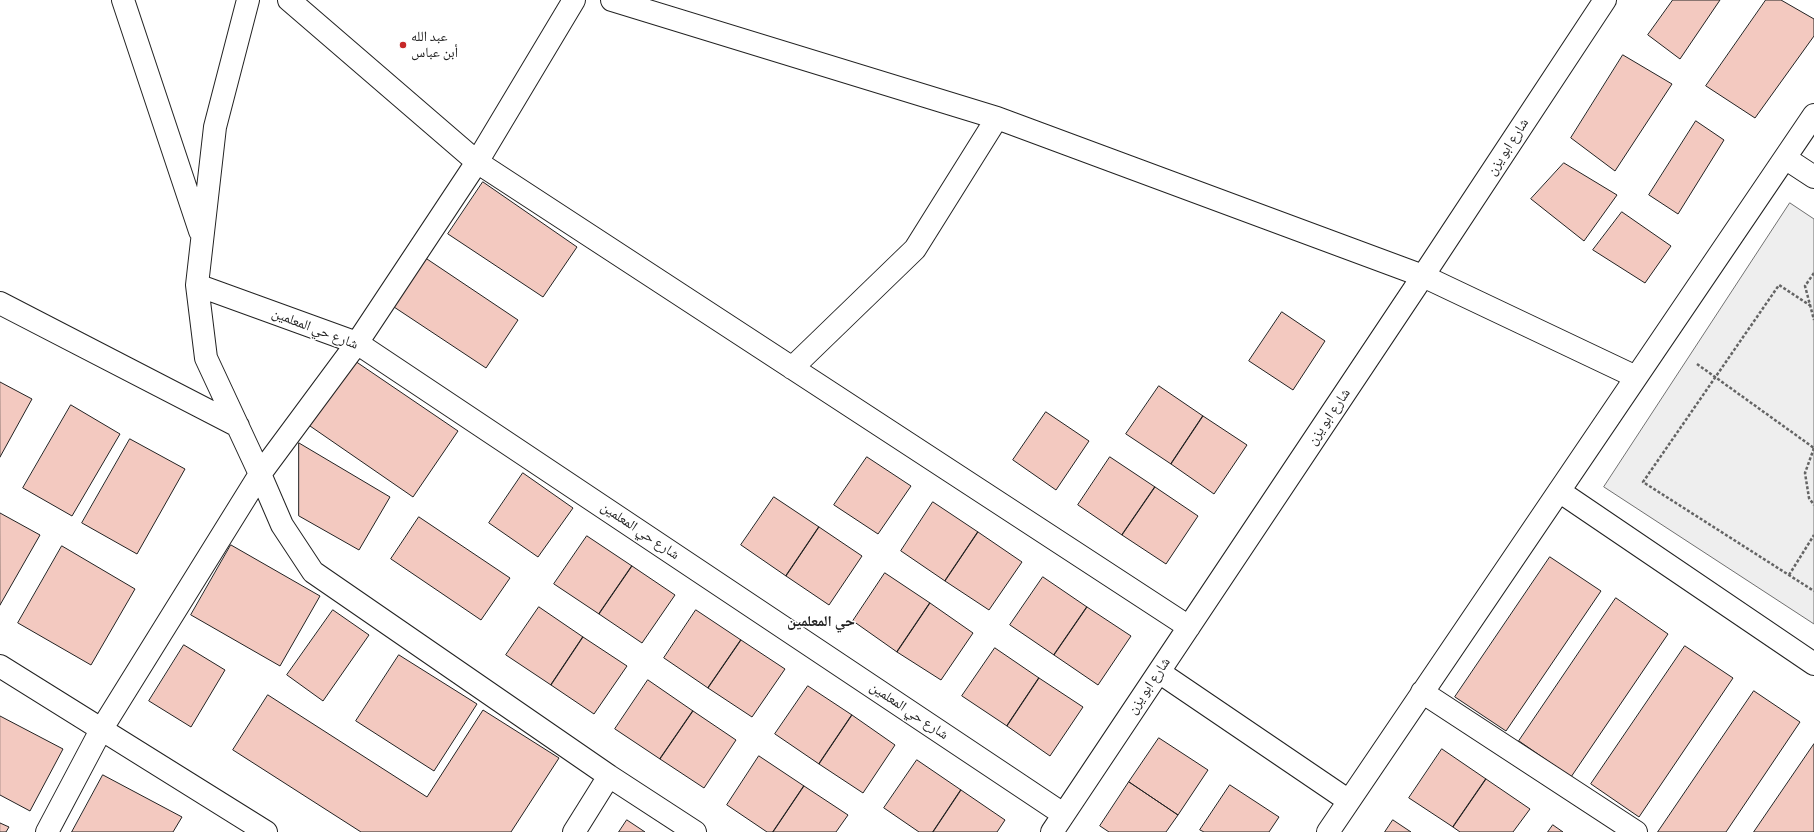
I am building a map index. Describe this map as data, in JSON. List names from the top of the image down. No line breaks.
{"streets":{"street":["شارع ابو يزن","شارع حي المعلمين"]},"crossings":[["شارع ابو يزن","شارع حي المعلمين"]],"districts":["حي المعلمين"],"places":["عبد الله أبن عباس"]}
